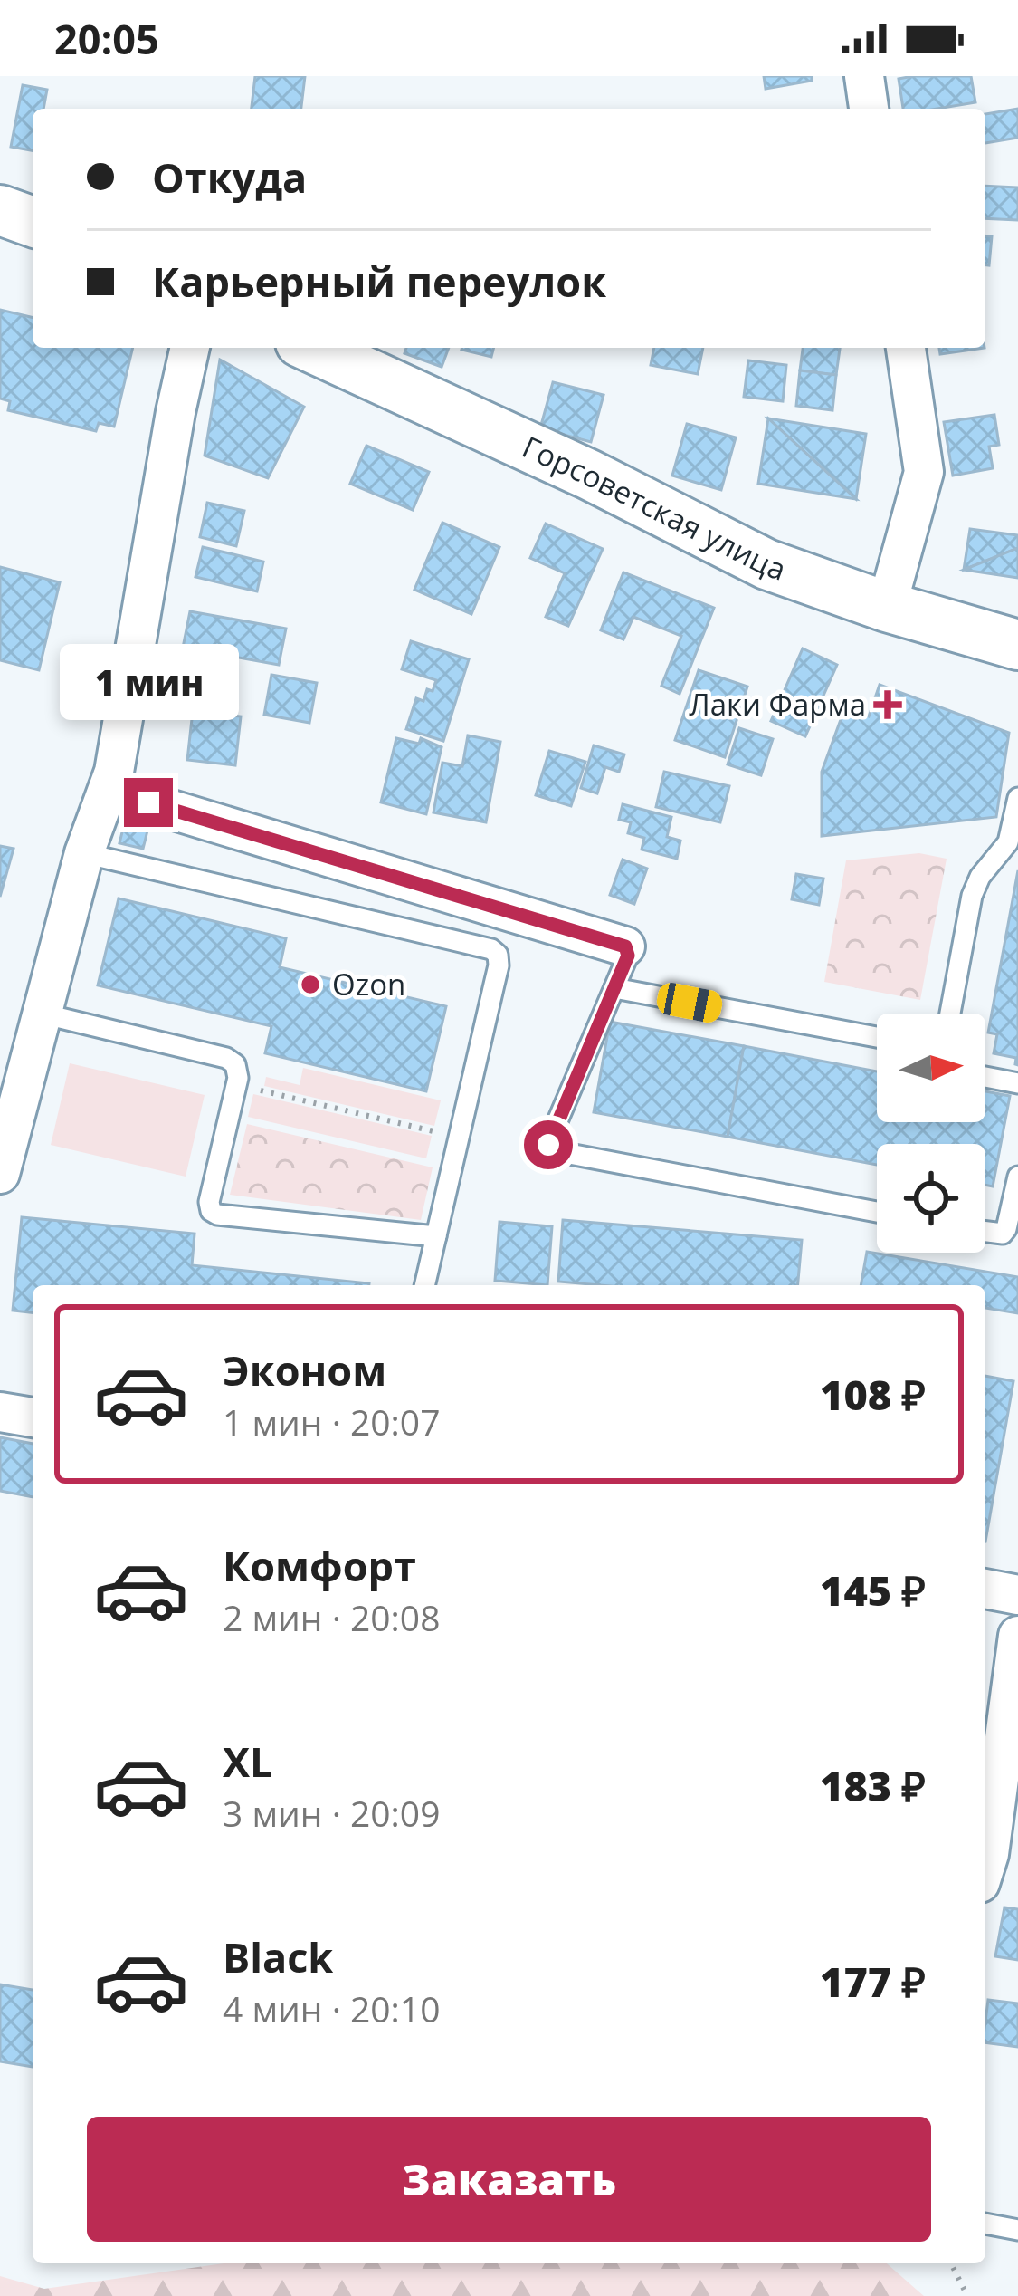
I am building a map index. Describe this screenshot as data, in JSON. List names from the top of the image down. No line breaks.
{"streets":{"street":["Горсоветская улица"]},"places":{"health":["Лаки Фарма"],"other":["Ozon"]},"north":"right","page":{"status":"20:05","banner":["Откуда","Карьерный переулок"],"bubble":"1 мин","list":[{"name":"Эконом","note":"1 мин · 20:07","value":"108 ₽"},{"name":"Комфорт","note":"2 мин · 20:08","value":"145 ₽"},{"name":"XL","note":"3 мин · 20:09","value":"183 ₽"},{"name":"Black","note":"4 мин · 20:10","value":"177 ₽"}],"buttons":"Заказать"}}
